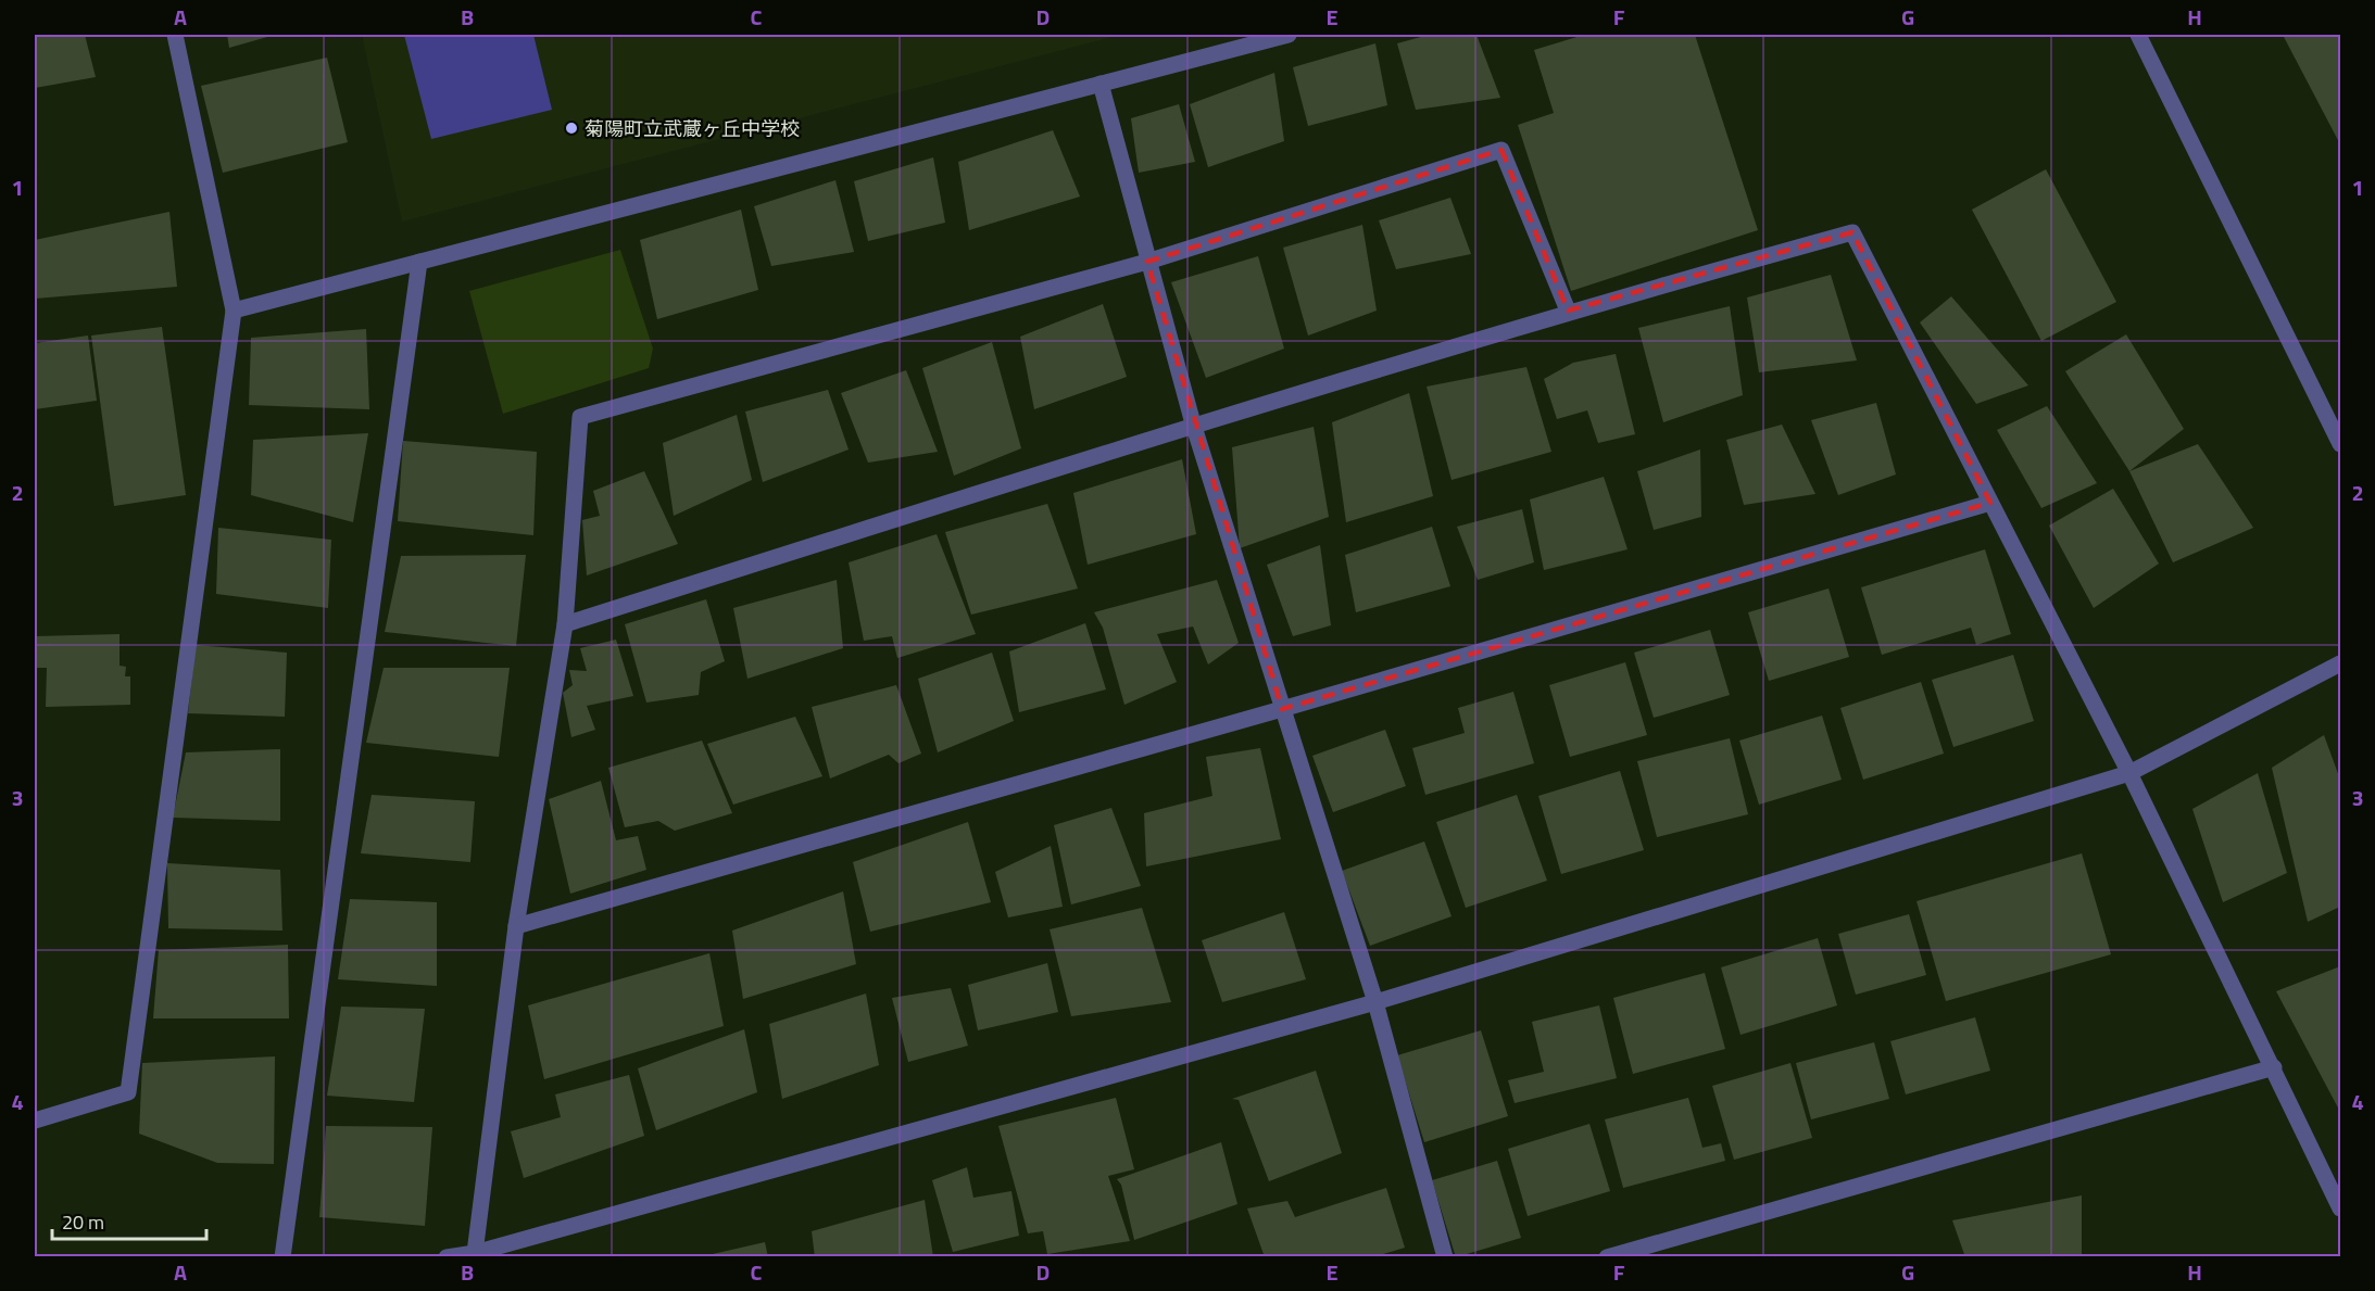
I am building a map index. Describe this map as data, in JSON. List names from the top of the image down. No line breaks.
{"places":["菊陽町立武蔵ヶ丘中学校"],"scale_bar":"20 m","grid":{"columns":["A","B","C","D","E","F","G","H"],"rows":["1","2","3","4"]}}
